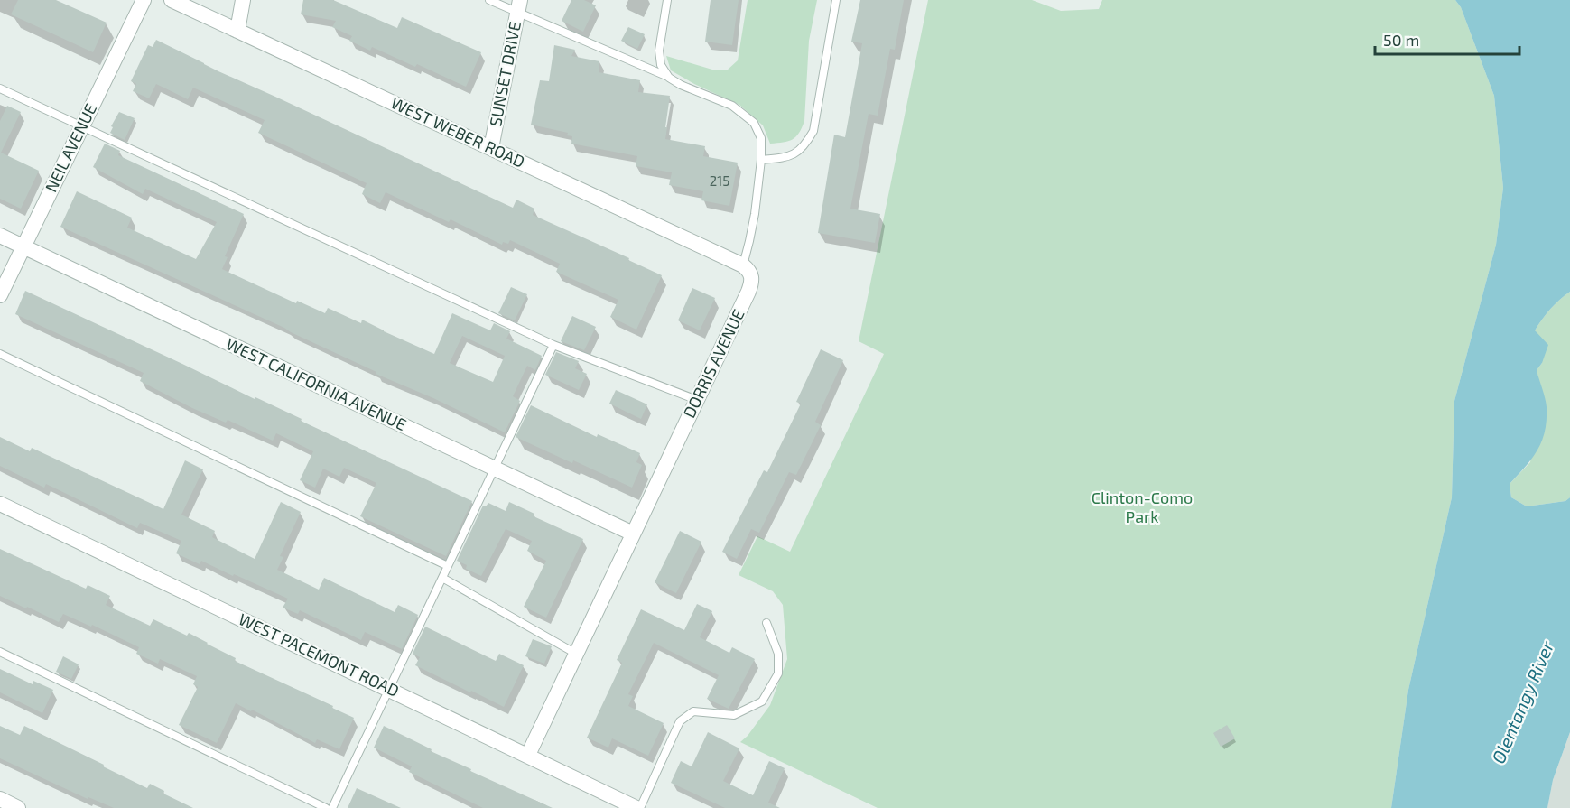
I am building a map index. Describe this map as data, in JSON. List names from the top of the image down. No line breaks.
{"streets":{"street":["SUNSET DRIVE","WEST WEBER ROAD","NEIL AVENUE","DORRIS AVENUE","WEST CALIFORNIA AVENUE","WEST PACEMONT ROAD"]},"crossings":[["SUNSET DRIVE","WEST WEBER ROAD"],["WEST WEBER ROAD","DORRIS AVENUE"],["NEIL AVENUE","WEST CALIFORNIA AVENUE"],["DORRIS AVENUE","WEST CALIFORNIA AVENUE"],["DORRIS AVENUE","WEST PACEMONT ROAD"]],"water":["Olentangy River"],"parks":["Clinton-Como Park"],"house_numbers":["215"],"scale_bar":"50 m"}
